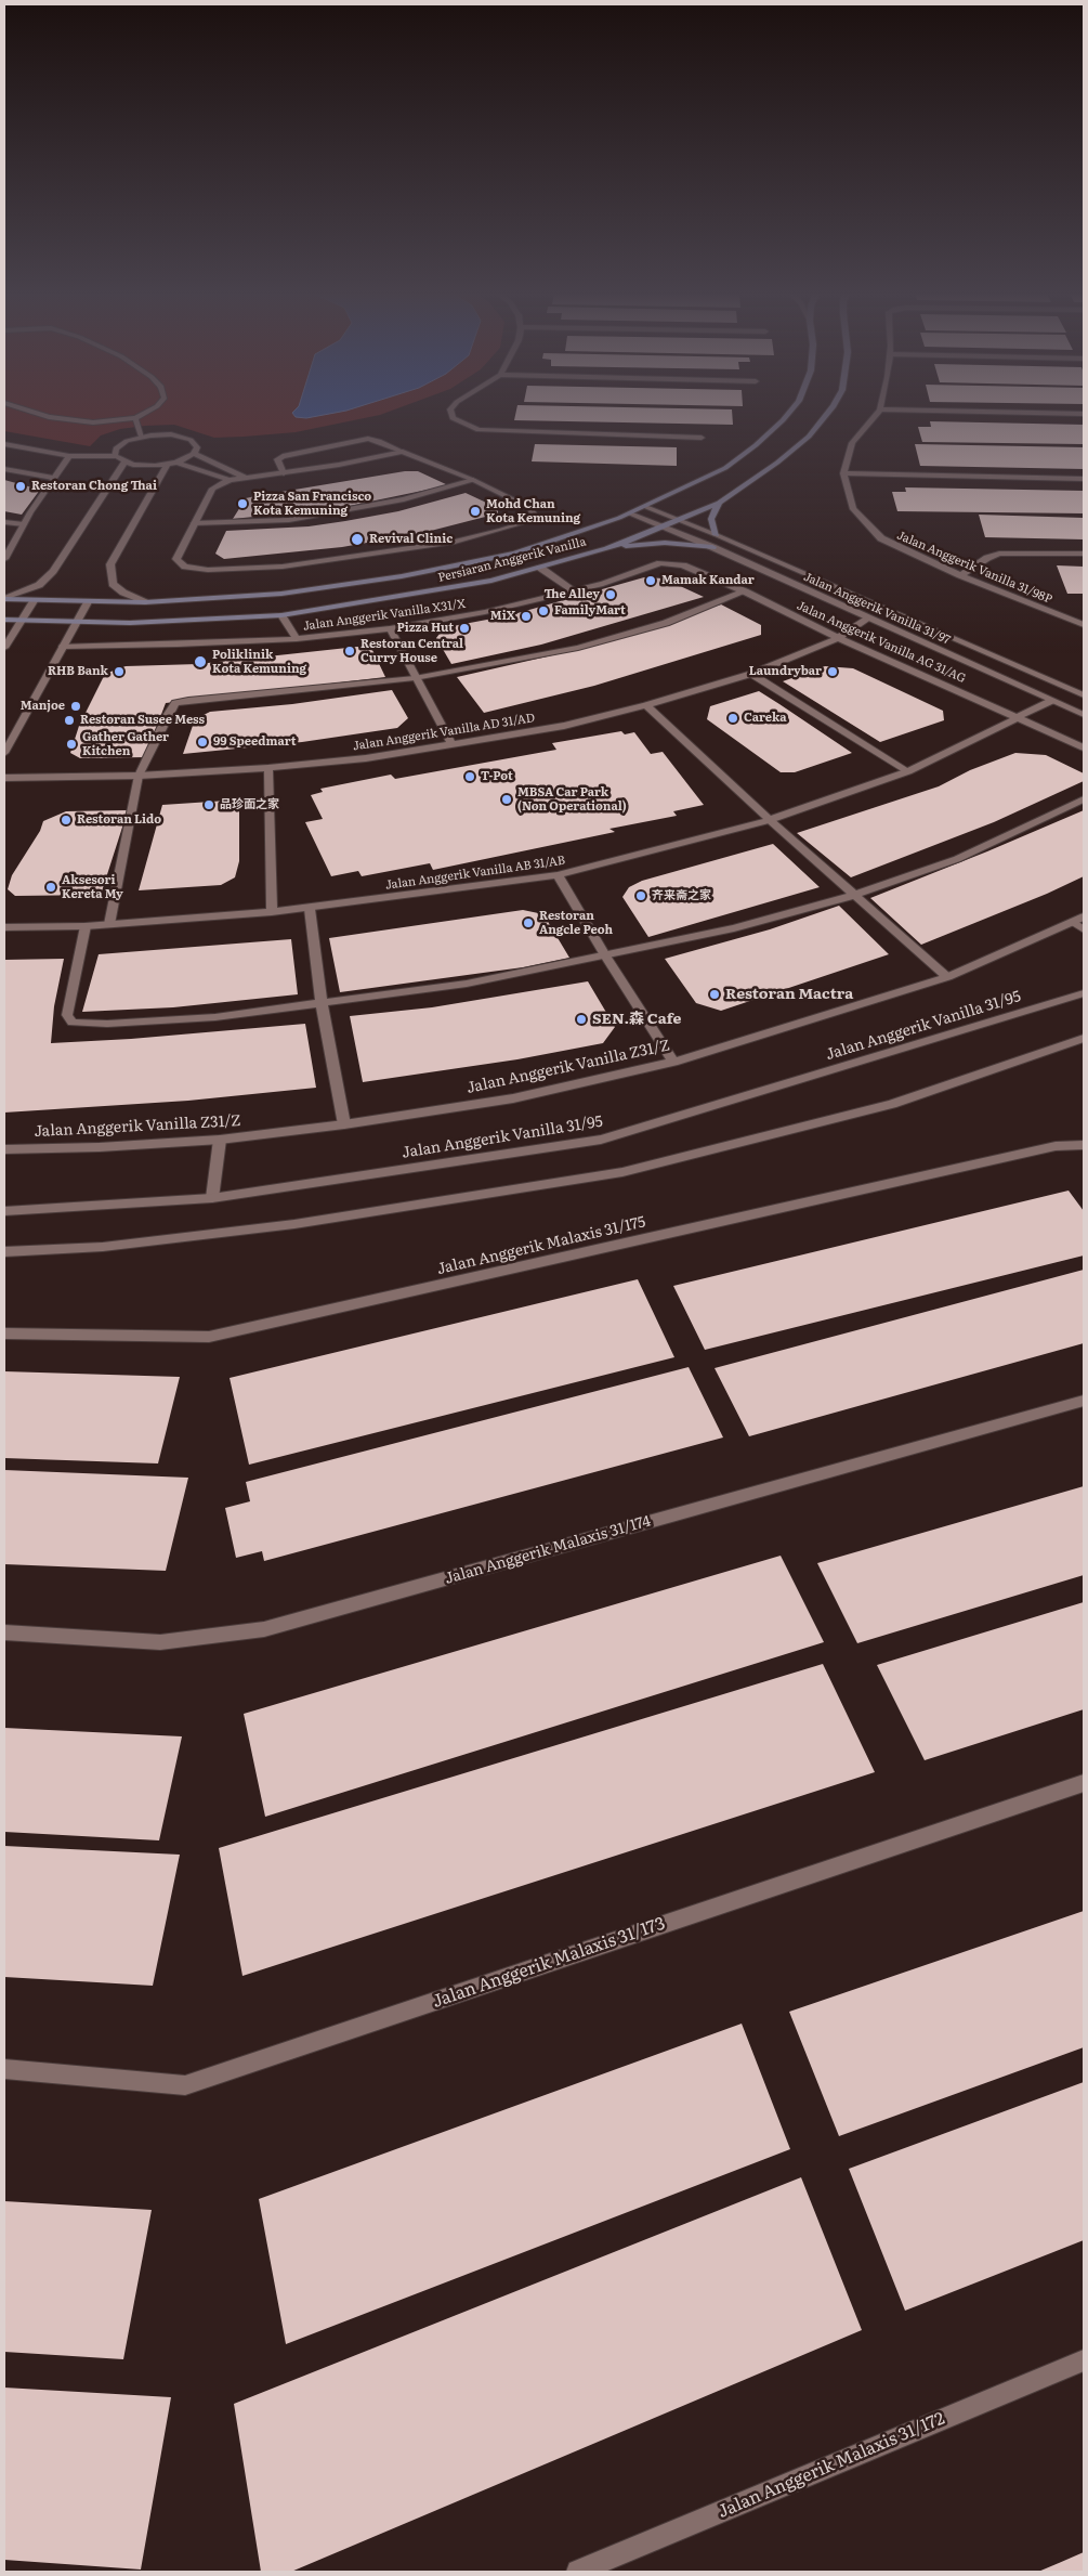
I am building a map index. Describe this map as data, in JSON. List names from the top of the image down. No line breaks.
{"streets":{"main road":["Persiaran Anggerik Vanilla"],"street":["Jalan Anggerik Vanilla 31/98P","Jalan Anggerik Vanilla 31/97","Jalan Anggerik Vanilla X31/X","Jalan Anggerik Vanilla AG 31/AG","Jalan Anggerik Vanilla AD 31/AD","Jalan Anggerik Vanilla AB 31/AB","Jalan Anggerik Vanilla 31/95","Jalan Anggerik Vanilla Z31/Z","Jalan Anggerik Malaxis 31/175","Jalan Anggerik Malaxis 31/174","Jalan Anggerik Malaxis 31/173","Jalan Anggerik Malaxis 31/172"]},"crossings":[["Persiaran Anggerik Vanilla","Jalan Anggerik Vanilla 31/97"],["Jalan Anggerik Vanilla 31/97","Jalan Anggerik Vanilla AD 31/AD"],["Jalan Anggerik Vanilla 31/97","Jalan Anggerik Vanilla AB 31/AB"],["Jalan Anggerik Vanilla X31/X","Jalan Anggerik Vanilla AG 31/AG"],["Jalan Anggerik Vanilla AG 31/AG","Jalan Anggerik Vanilla AD 31/AD"],["Jalan Anggerik Vanilla AG 31/AG","Jalan Anggerik Vanilla AB 31/AB"]],"places":["Restoran Chong Thai","Pizza San Francisco Kota Kemuning","Mohd Chan Kota Kemuning","Revival Clinic","Mamak Kandar","The Alley","FamilyMart","MiX","Pizza Hut","Restoran Central Curry House","Poliklinik Kota Kemuning","RHB Bank","Laundrybar","Manjoe","Careka","Restoran Susee Mess","99 Speedmart","Gather Gather Kitchen","T-Pot","MBSA Car Park (Non Operational)","品珍面之家","Restoran Lido","Aksesori Kereta My","齐来斋之家","Restoran Angcle Peoh","Restoran Mactra","SEN.森 Cafe"]}
